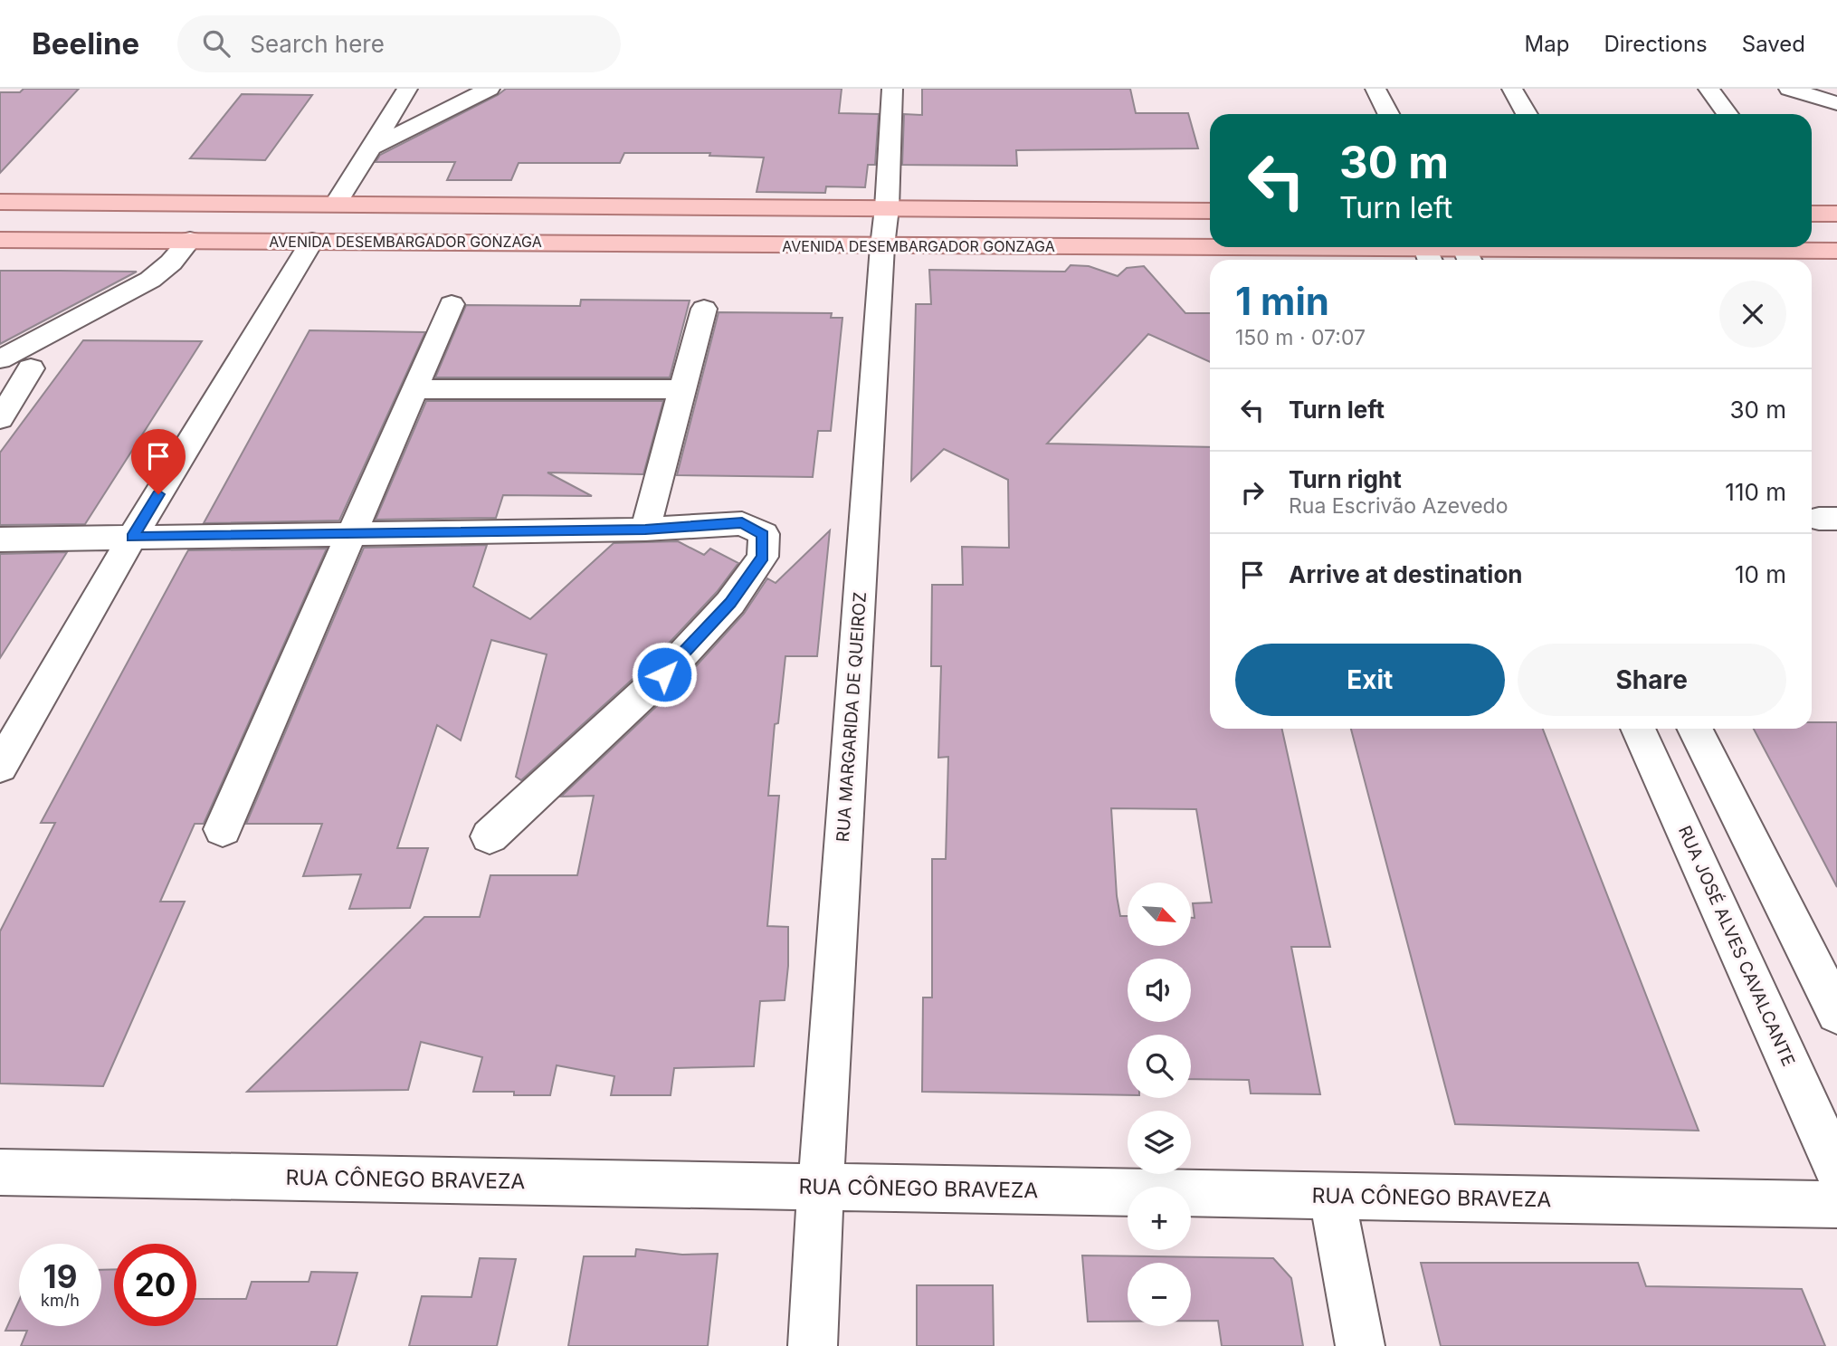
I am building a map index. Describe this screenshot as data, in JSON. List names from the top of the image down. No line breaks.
{"streets":{"main road":["AVENIDA DESEMBARGADOR GONZAGA"],"street":["RUA MARGARIDA DE QUEIROZ","RUA JOSÉ ALVES CAVALCANTE","RUA CÔNEGO BRAVEZA"]},"crossings":[["AVENIDA DESEMBARGADOR GONZAGA","RUA MARGARIDA DE QUEIROZ"],["RUA MARGARIDA DE QUEIROZ","RUA CÔNEGO BRAVEZA"]],"north":"bottom right","page":{"header":"Beeline","search":"Search here","nav":["Map","Directions","Saved"],"turn":["30 m","Turn left"],"heading":["1 min","150 m · 07:07"],"list":[{"name":"Turn left","value":"30 m"},{"name":"Turn right","note":"Rua Escrivão Azevedo","value":"110 m"},{"name":"Arrive at destination","value":"10 m"}],"buttons":["Exit","Share"],"map_buttons":["+","−"],"speed":"19 km/h","limit":"20"}}
